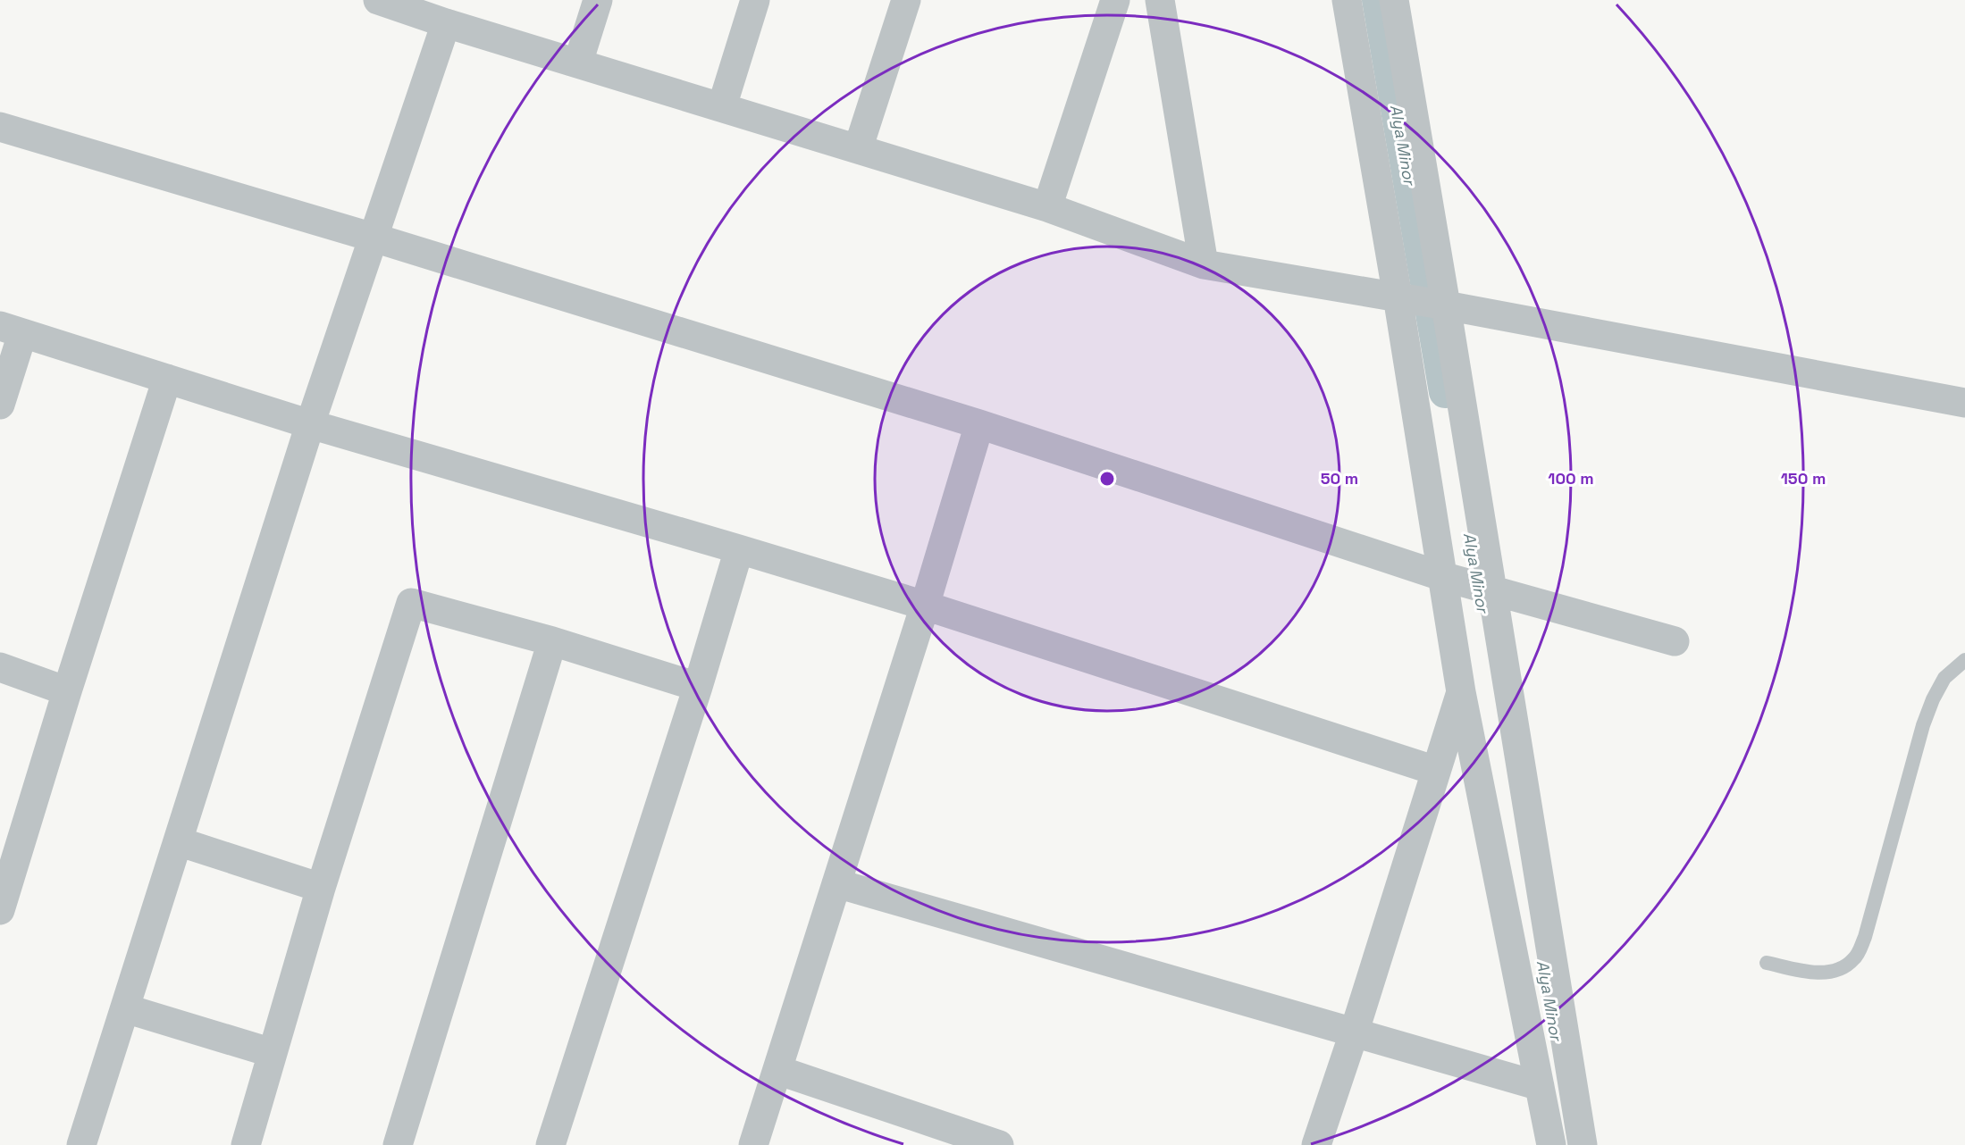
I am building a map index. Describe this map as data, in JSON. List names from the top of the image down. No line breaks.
{"water":["Alya Minor"],"rings":["50 m","100 m","150 m"]}
